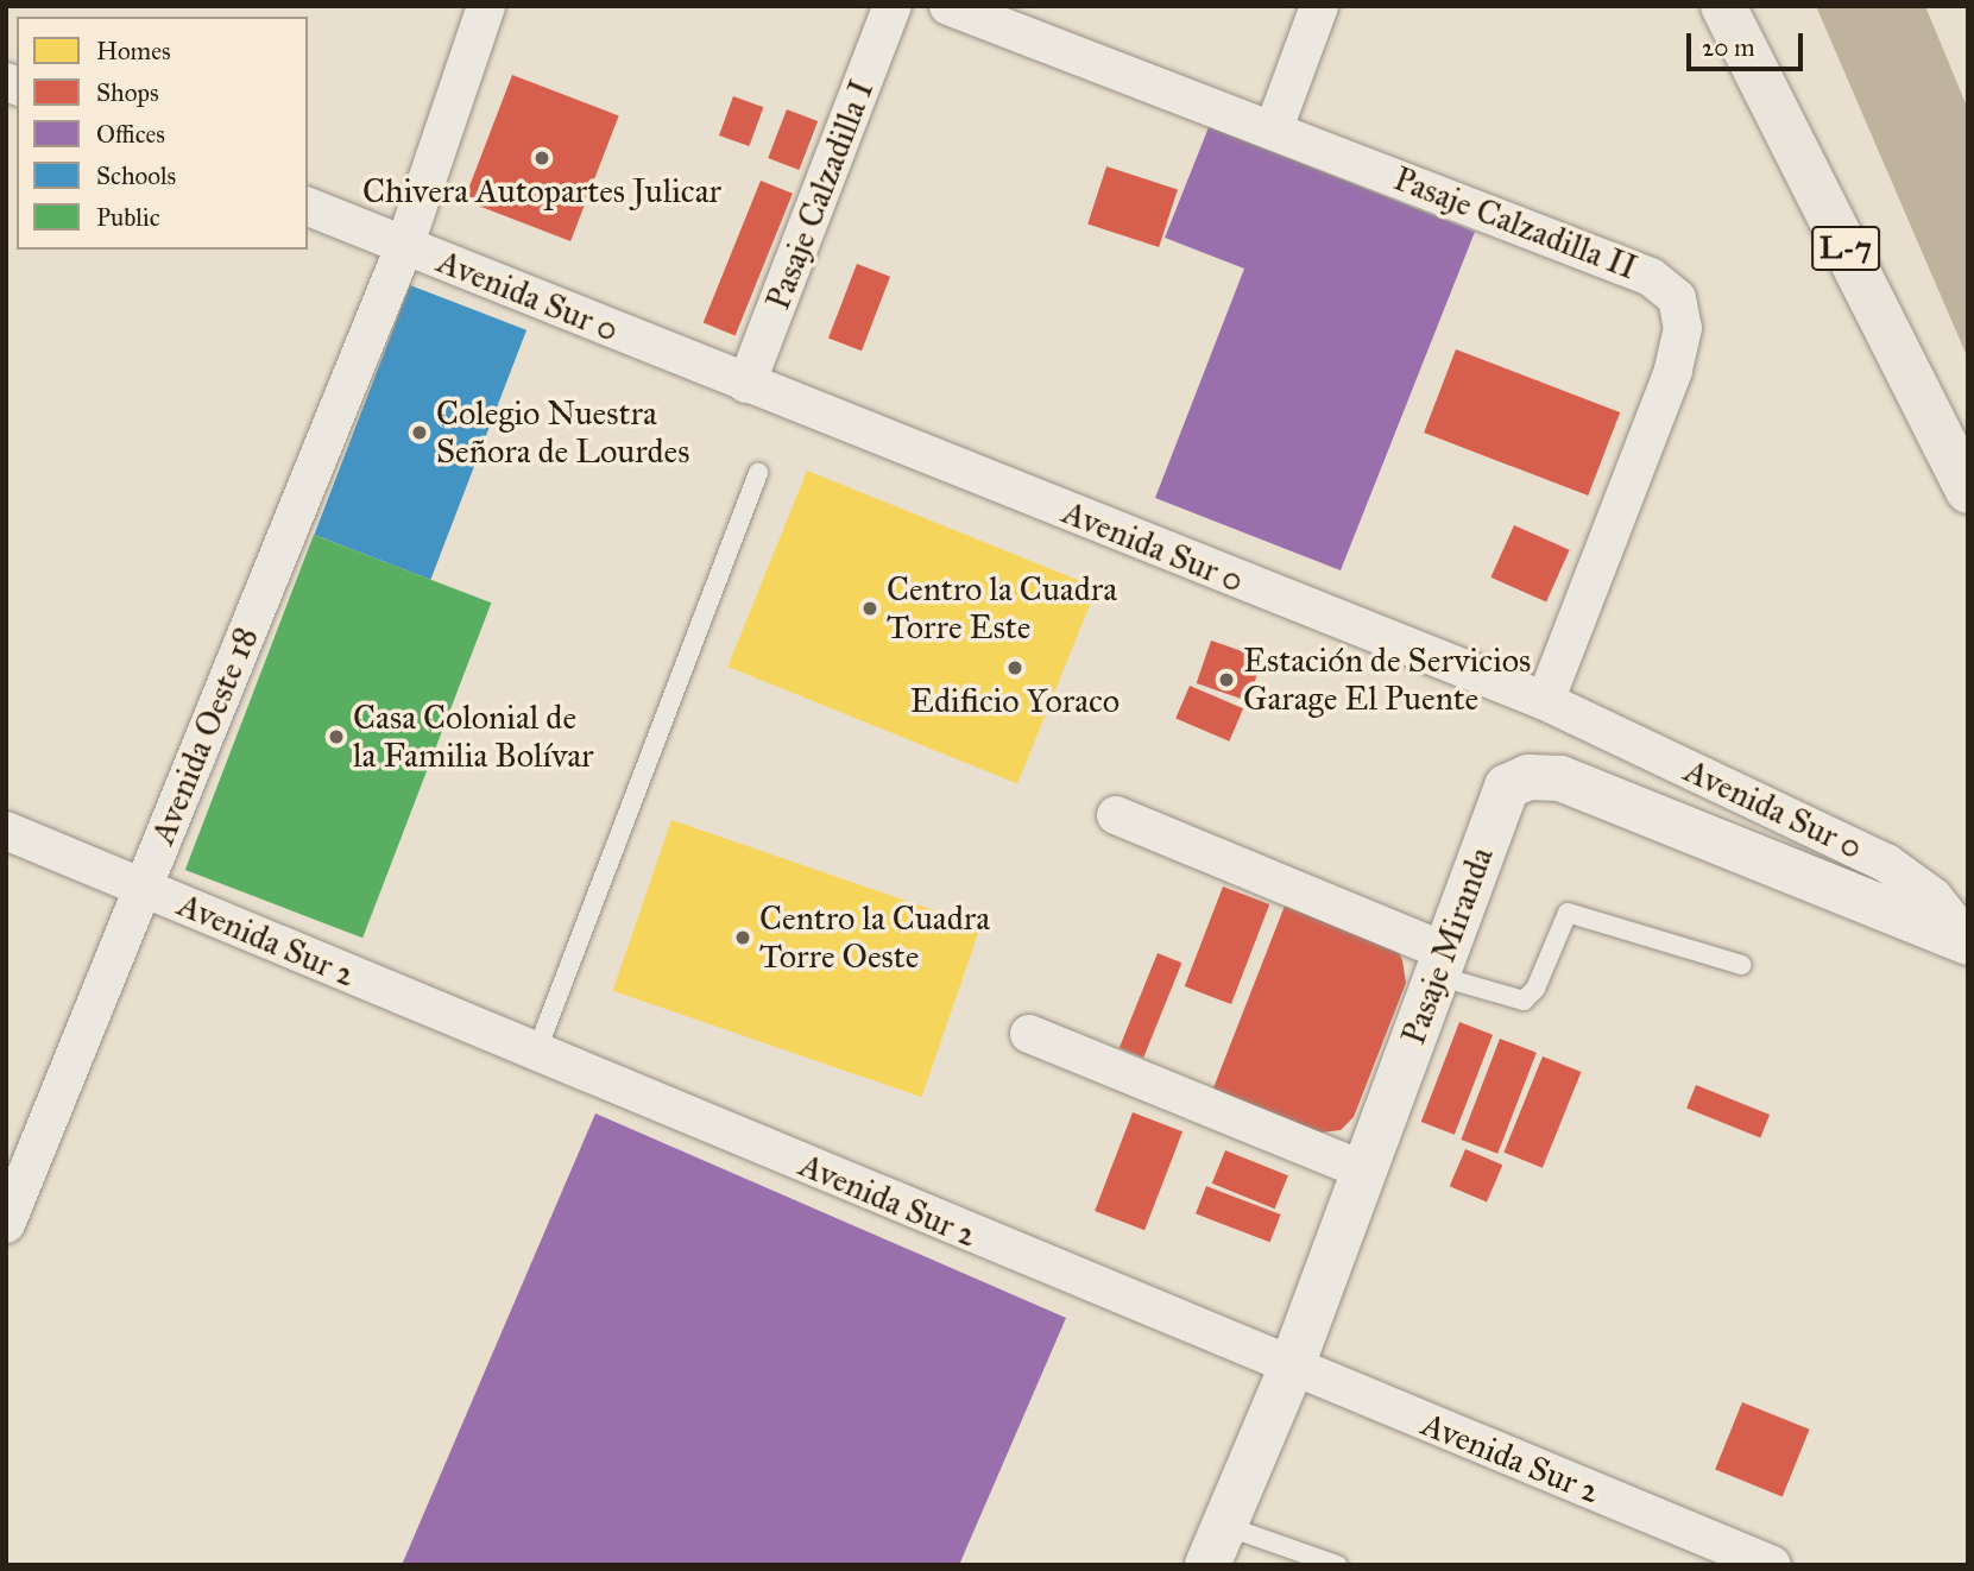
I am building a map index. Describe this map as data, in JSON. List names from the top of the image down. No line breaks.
{"streets":{"highway":["L-7"],"main road":["Pasaje Miranda"],"street":["Pasaje Calzadilla I","Pasaje Calzadilla II","Avenida Sur 0","Avenida Oeste 18","Avenida Sur 2"]},"crossings":[["Pasaje Calzadilla I","Avenida Sur 0"],["Pasaje Calzadilla II","Avenida Sur 0"],["Avenida Sur 0","Avenida Oeste 18"],["Avenida Sur 0","Pasaje Miranda"],["Avenida Oeste 18","Avenida Sur 2"],["Avenida Sur 2","Pasaje Miranda"]],"places":["Chivera Autopartes Julicar","Colegio Nuestra Señora de Lourdes","Centro la Cuadra Torre Este","Edificio Yoraco","Estación de Servicios Garage El Puente","Casa Colonial de la Familia Bolívar","Centro la Cuadra Torre Oeste"],"legend":["Homes","Shops","Offices","Schools","Public"],"scale_bar":"20 m"}
